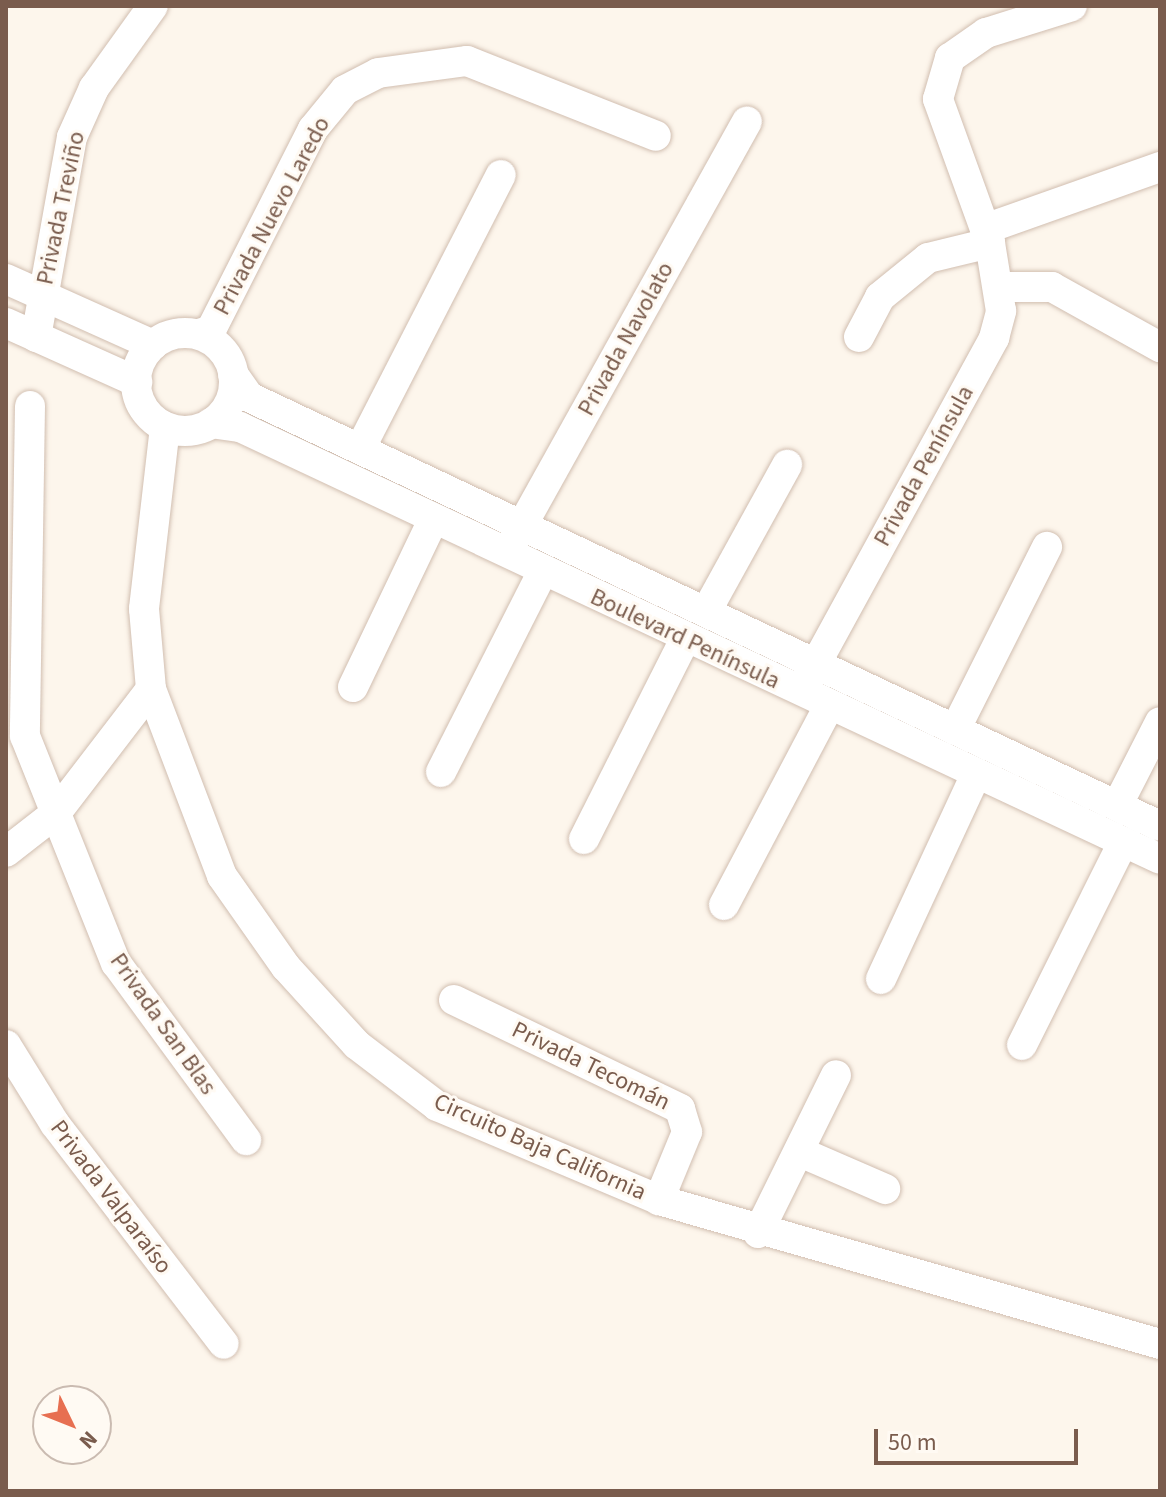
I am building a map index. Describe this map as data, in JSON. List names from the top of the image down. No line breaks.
{"streets":{"street":["Privada Treviño","Privada Nuevo Laredo","Privada Navolato","Privada Península","Boulevard Península","Privada San Blas","Privada Tecomán","Circuito Baja California","Privada Valparaíso"]},"crossings":[["Privada Nuevo Laredo","Boulevard Península"],["Privada Nuevo Laredo","Circuito Baja California"],["Privada Navolato","Boulevard Península"],["Privada Península","Boulevard Península"],["Boulevard Península","Circuito Baja California"],["Privada Tecomán","Circuito Baja California"]],"scale_bar":"50 m","north":"bottom right"}
